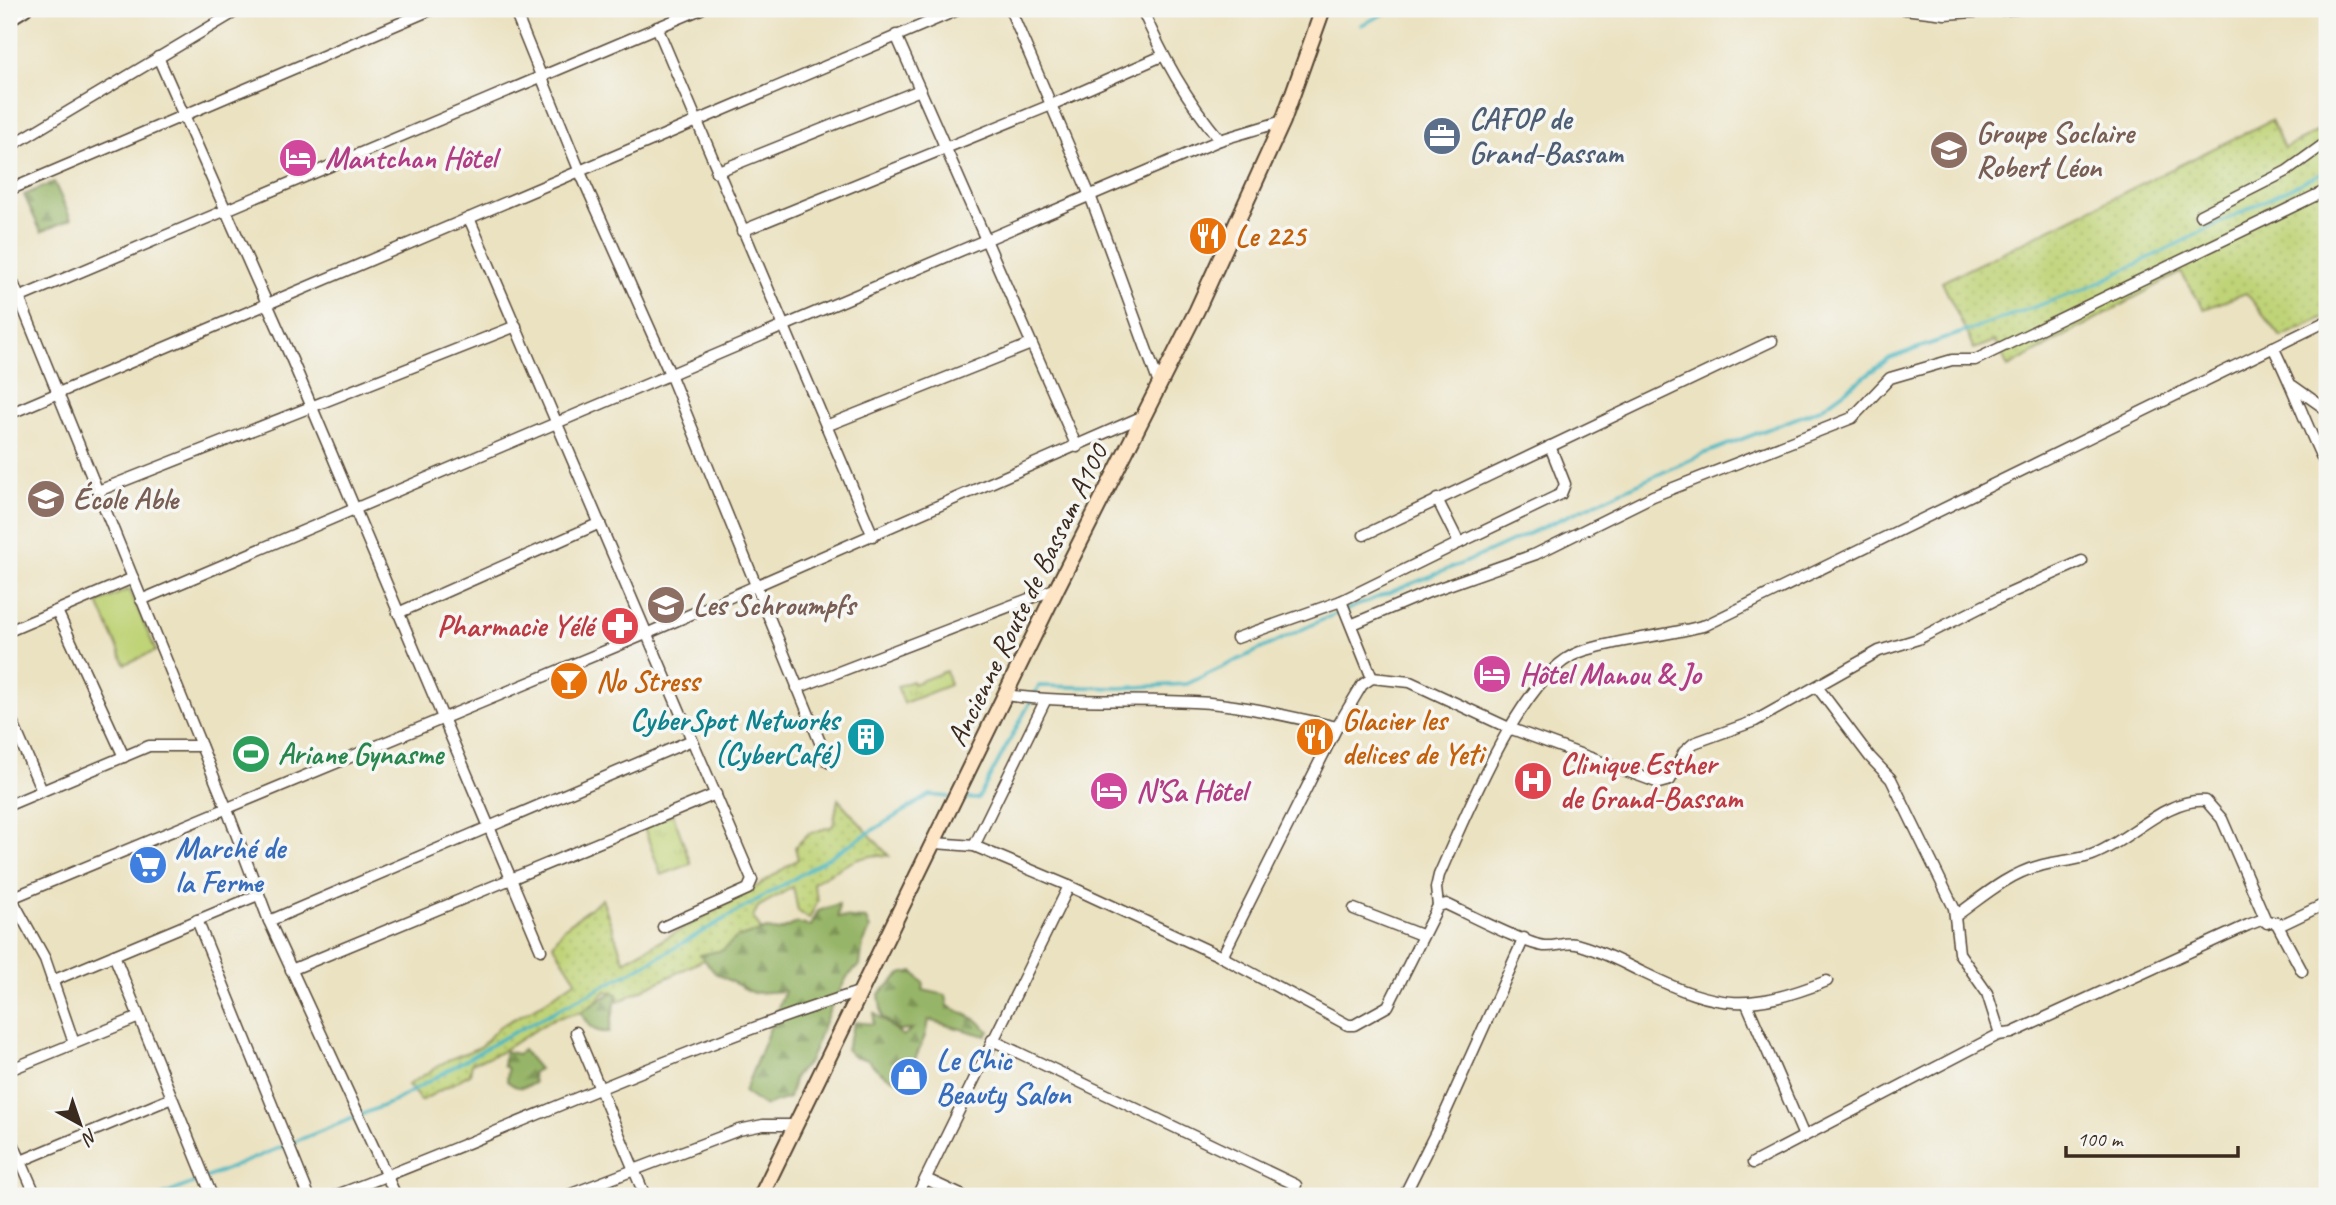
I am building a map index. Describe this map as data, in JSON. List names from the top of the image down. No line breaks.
{"streets":{"main road":["Ancienne Route de Bassam A100"]},"places":{"office":["CAFOP de Grand-Bassam"],"school or university":["Groupe Soclaire Robert Léon","École Able","Les Schroumpfs"],"hotel":["Mantchan Hôtel","Hôtel Manou & Jo","N’Sa Hôtel"],"restaurant":["Le 225","Glacier les delices de Yeti"],"pharmacy":["Pharmacie Yélé"],"bar":["No Stress"],"building":["CyberSpot Networks (CyberCafé)"],"sports":["Ariane Gynasme"],"hospital":["Clinique Esther de Grand-Bassam"],"supermarket":["Marché de la Ferme"],"shop":["Le Chic Beauty Salon"]},"scale_bar":"100 m","north":"bottom right"}
